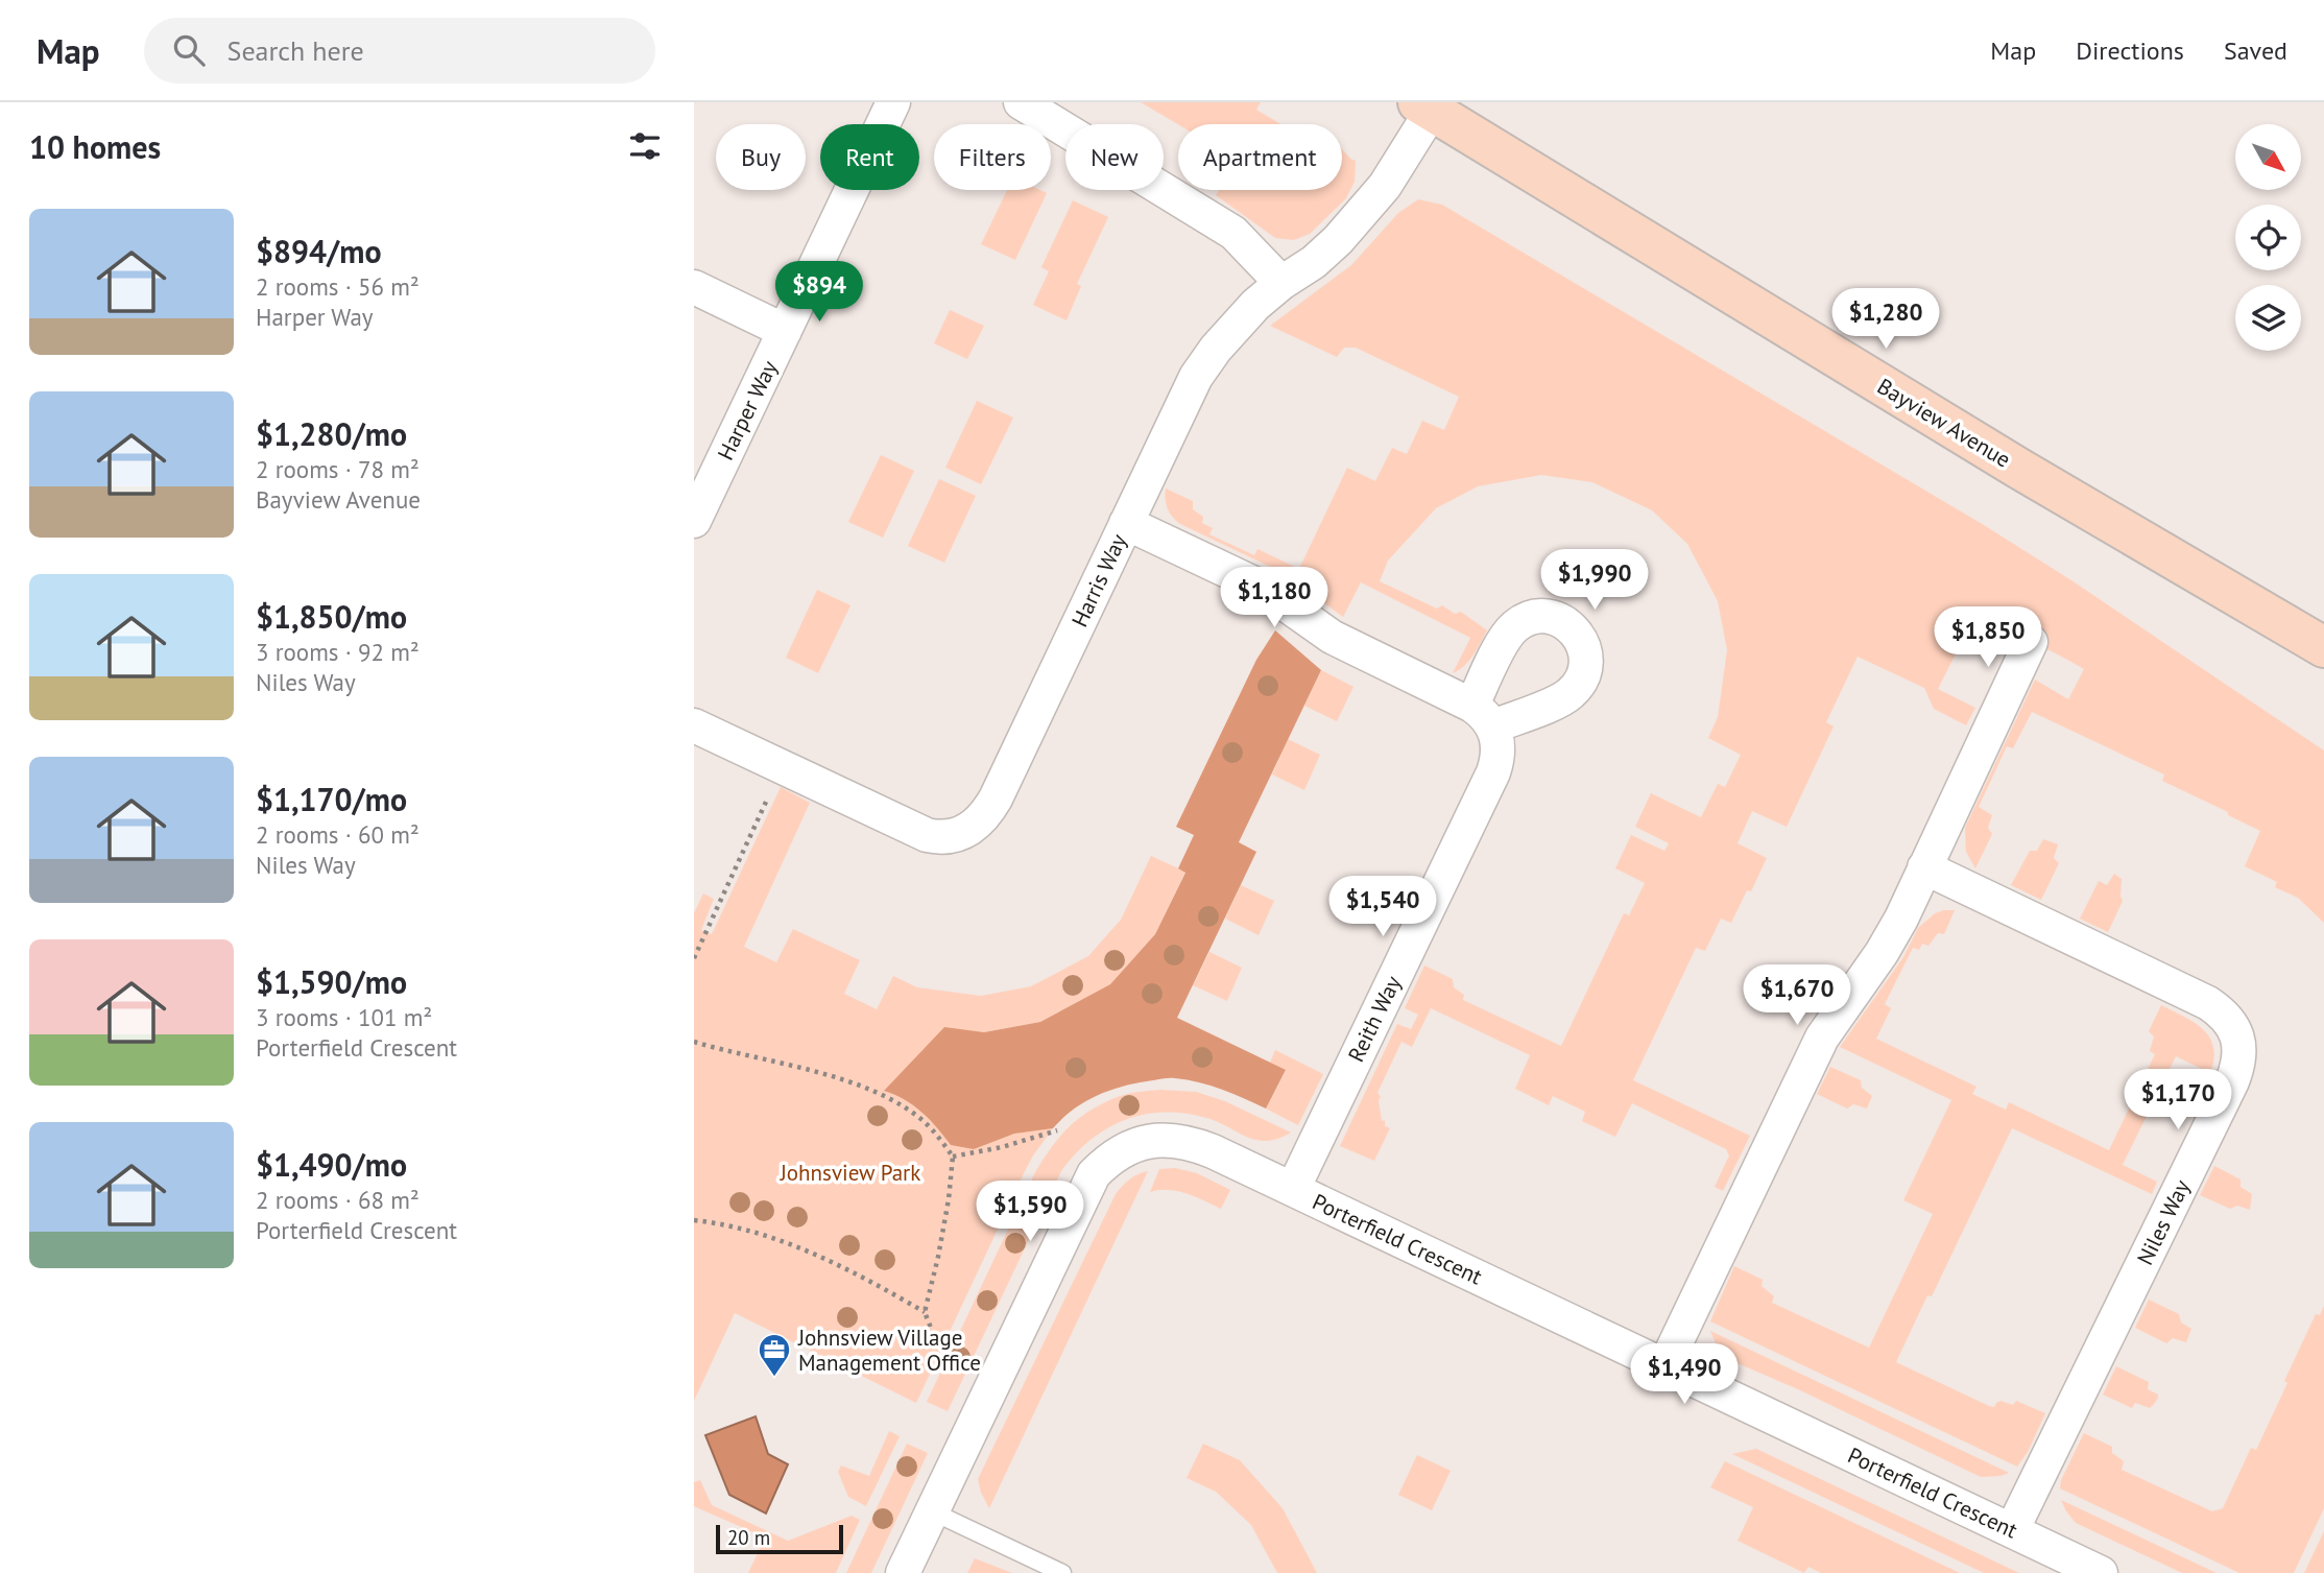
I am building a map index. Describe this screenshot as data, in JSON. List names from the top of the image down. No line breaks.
{"streets":{"main road":["Bayview Avenue"],"street":["Harper Way","Harris Way","Reith Way","Niles Way","Porterfield Crescent"]},"crossings":[["Bayview Avenue","Harris Way"],["Harris Way","Reith Way"],["Reith Way","Porterfield Crescent"],["Niles Way","Porterfield Crescent"]],"parks":["Johnsview Park"],"places":{"office":["Johnsview Village Management Office"]},"scale_bar":"20 m","north":"bottom right","page":{"header":"Map","search":"Search here","nav":["Map","Directions","Saved"],"heading":"10 homes","chip":["Buy","Rent","Filters","New","Apartment"],"list":[{"name":"$894/mo","note":"2 rooms · 56 m² · Harper Way"},{"name":"$1,280/mo","note":"2 rooms · 78 m² · Bayview Avenue"},{"name":"$1,850/mo","note":"3 rooms · 92 m² · Niles Way"},{"name":"$1,170/mo","note":"2 rooms · 60 m² · Niles Way"},{"name":"$1,590/mo","note":"3 rooms · 101 m² · Porterfield Crescent"},{"name":"$1,490/mo","note":"2 rooms · 68 m² · Porterfield Crescent"}],"price":["$894","$1,280","$1,990","$1,180","$1,850","$1,540","$1,670","$1,170","$1,590","$1,490"],"scale":"20 m"}}
